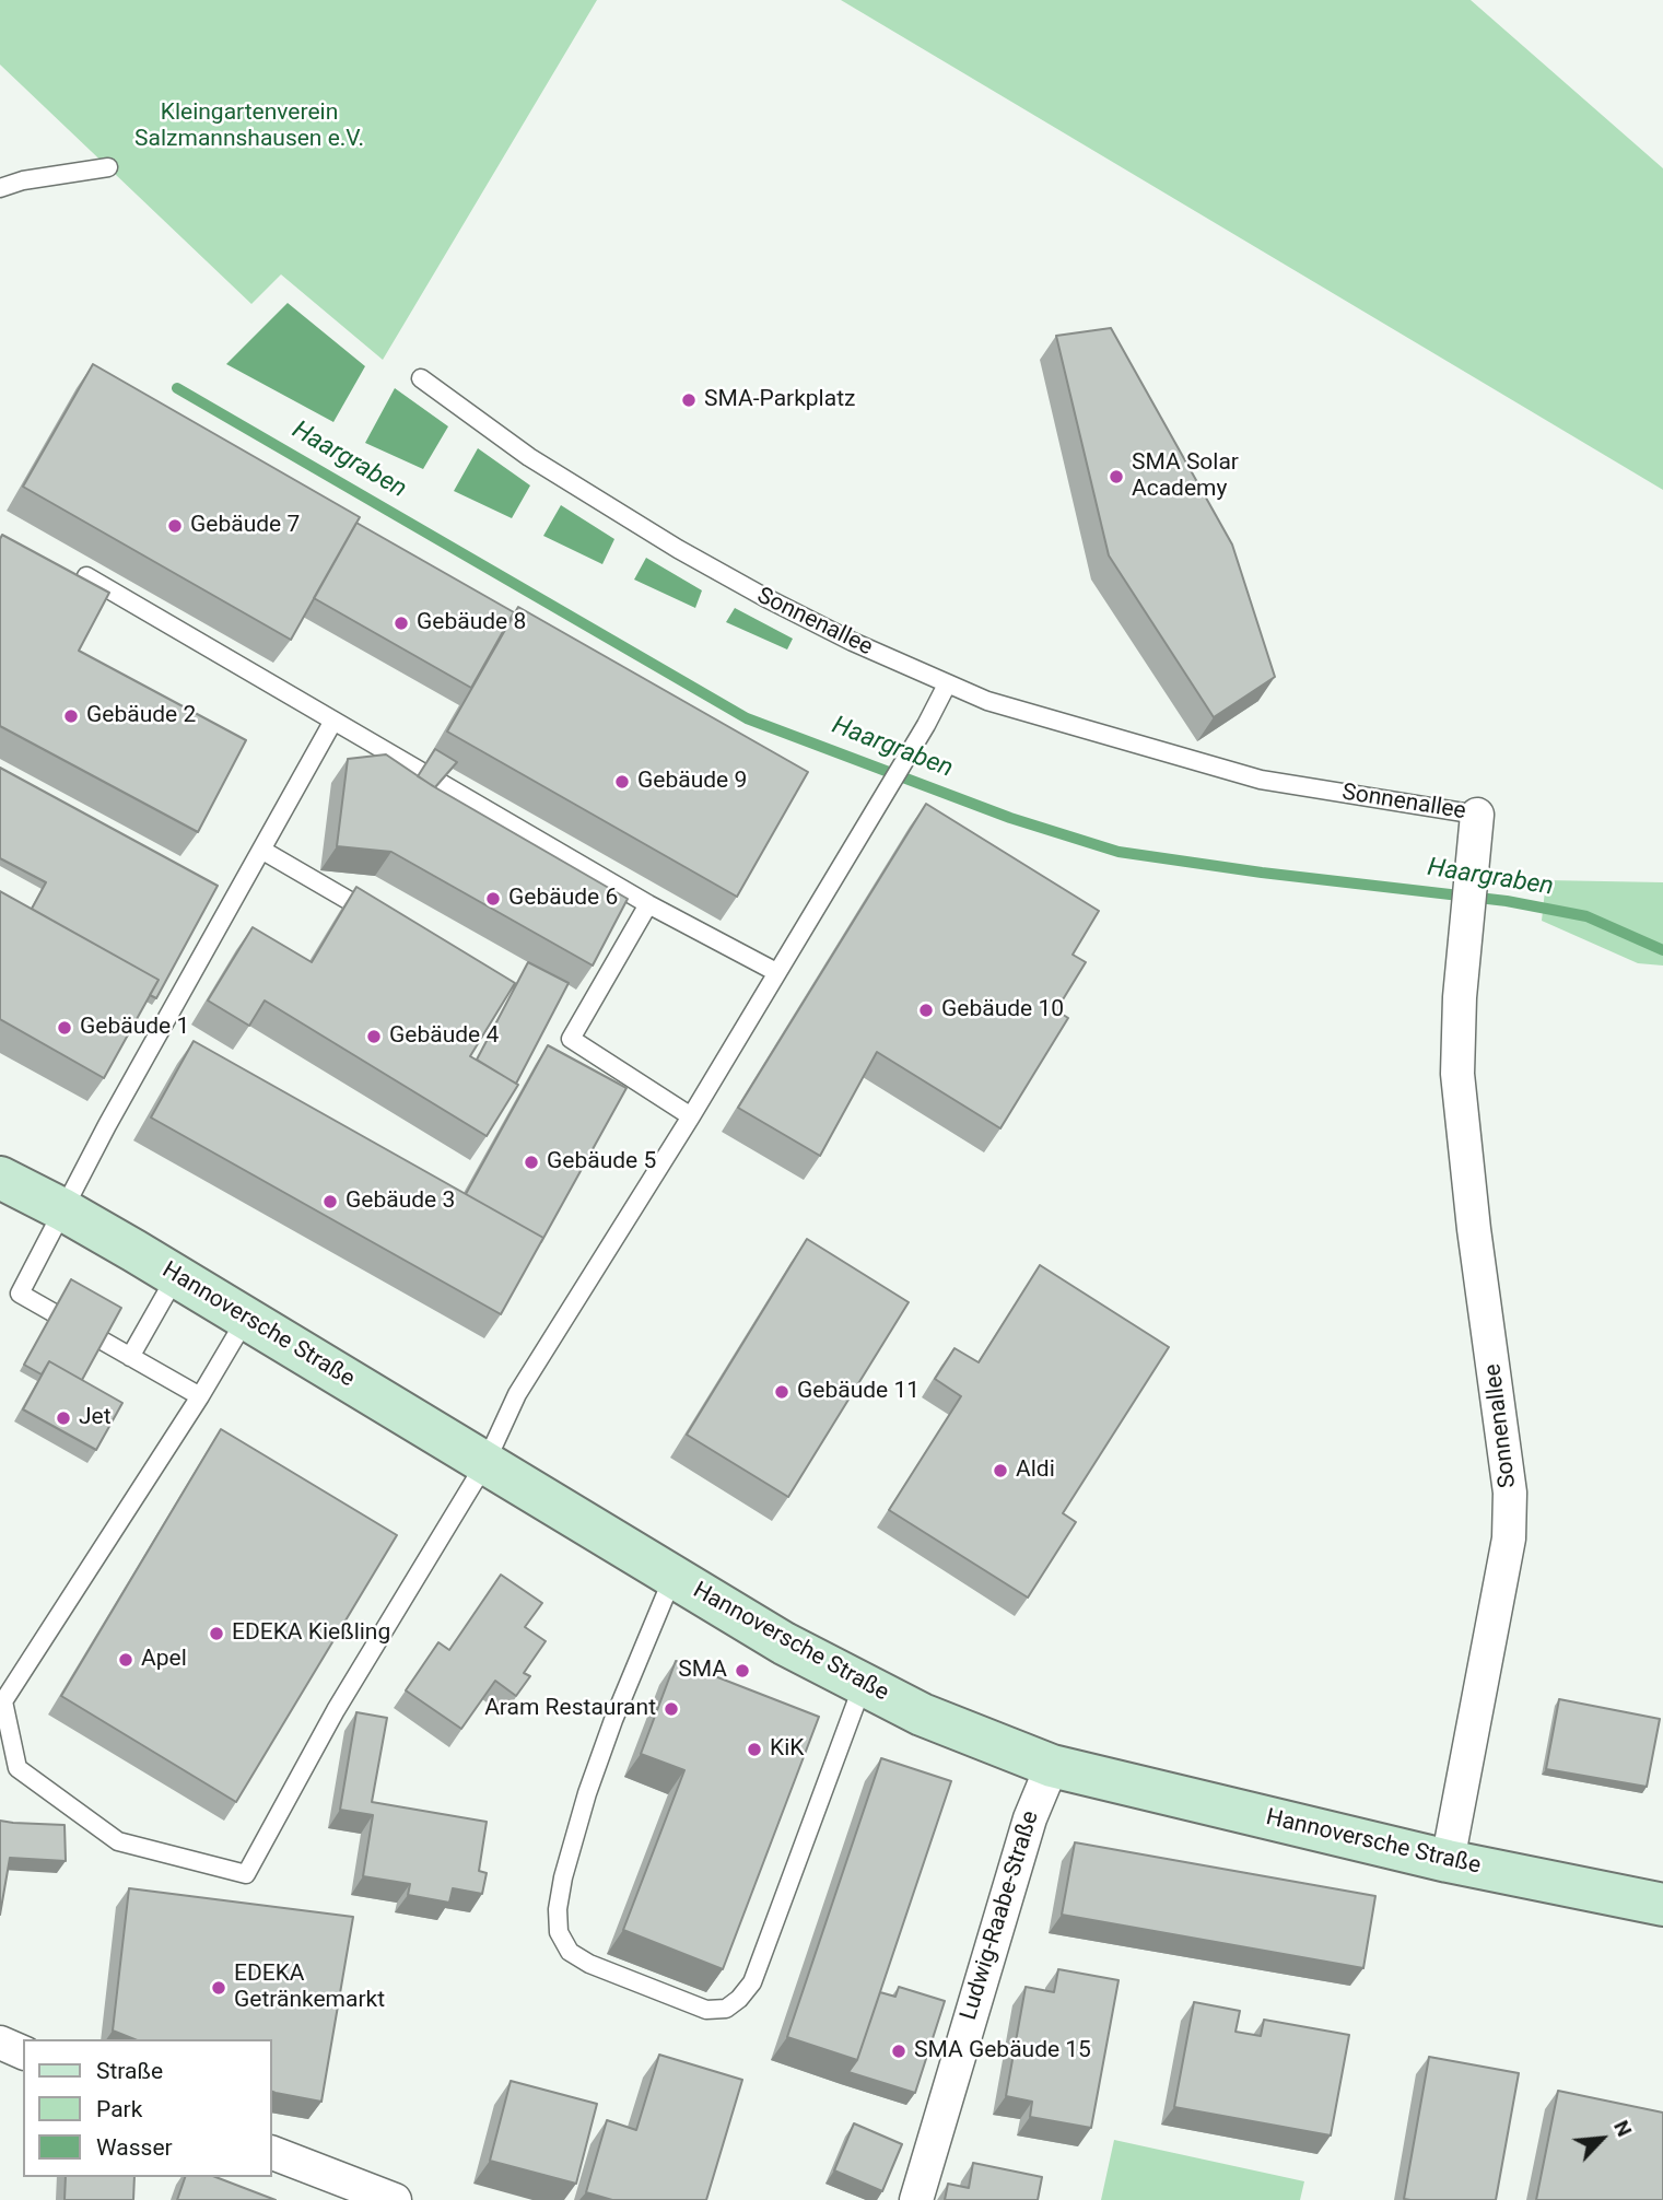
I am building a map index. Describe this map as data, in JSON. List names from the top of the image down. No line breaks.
{"streets":{"main road":["Hannoversche Straße"],"street":["Sonnenallee","Ludwig-Raabe-Straße"]},"crossings":[["Sonnenallee","Hannoversche Straße"],["Hannoversche Straße","Ludwig-Raabe-Straße"]],"water":["Haargraben"],"parks":["Kleingartenverein Salzmannshausen e.V."],"places":["SMA-Parkplatz","SMA Solar Academy","Gebäude 7","Gebäude 8","Gebäude 2","Gebäude 9","Gebäude 6","Gebäude 10","Gebäude 1","Gebäude 4","Gebäude 5","Gebäude 3","Gebäude 11","Jet","Aldi","EDEKA Kießling","Apel","SMA","Aram Restaurant","KiK","EDEKA Getränkemarkt","SMA Gebäude 15"],"legend":["Straße","Park","Wasser"],"north":"top right"}
